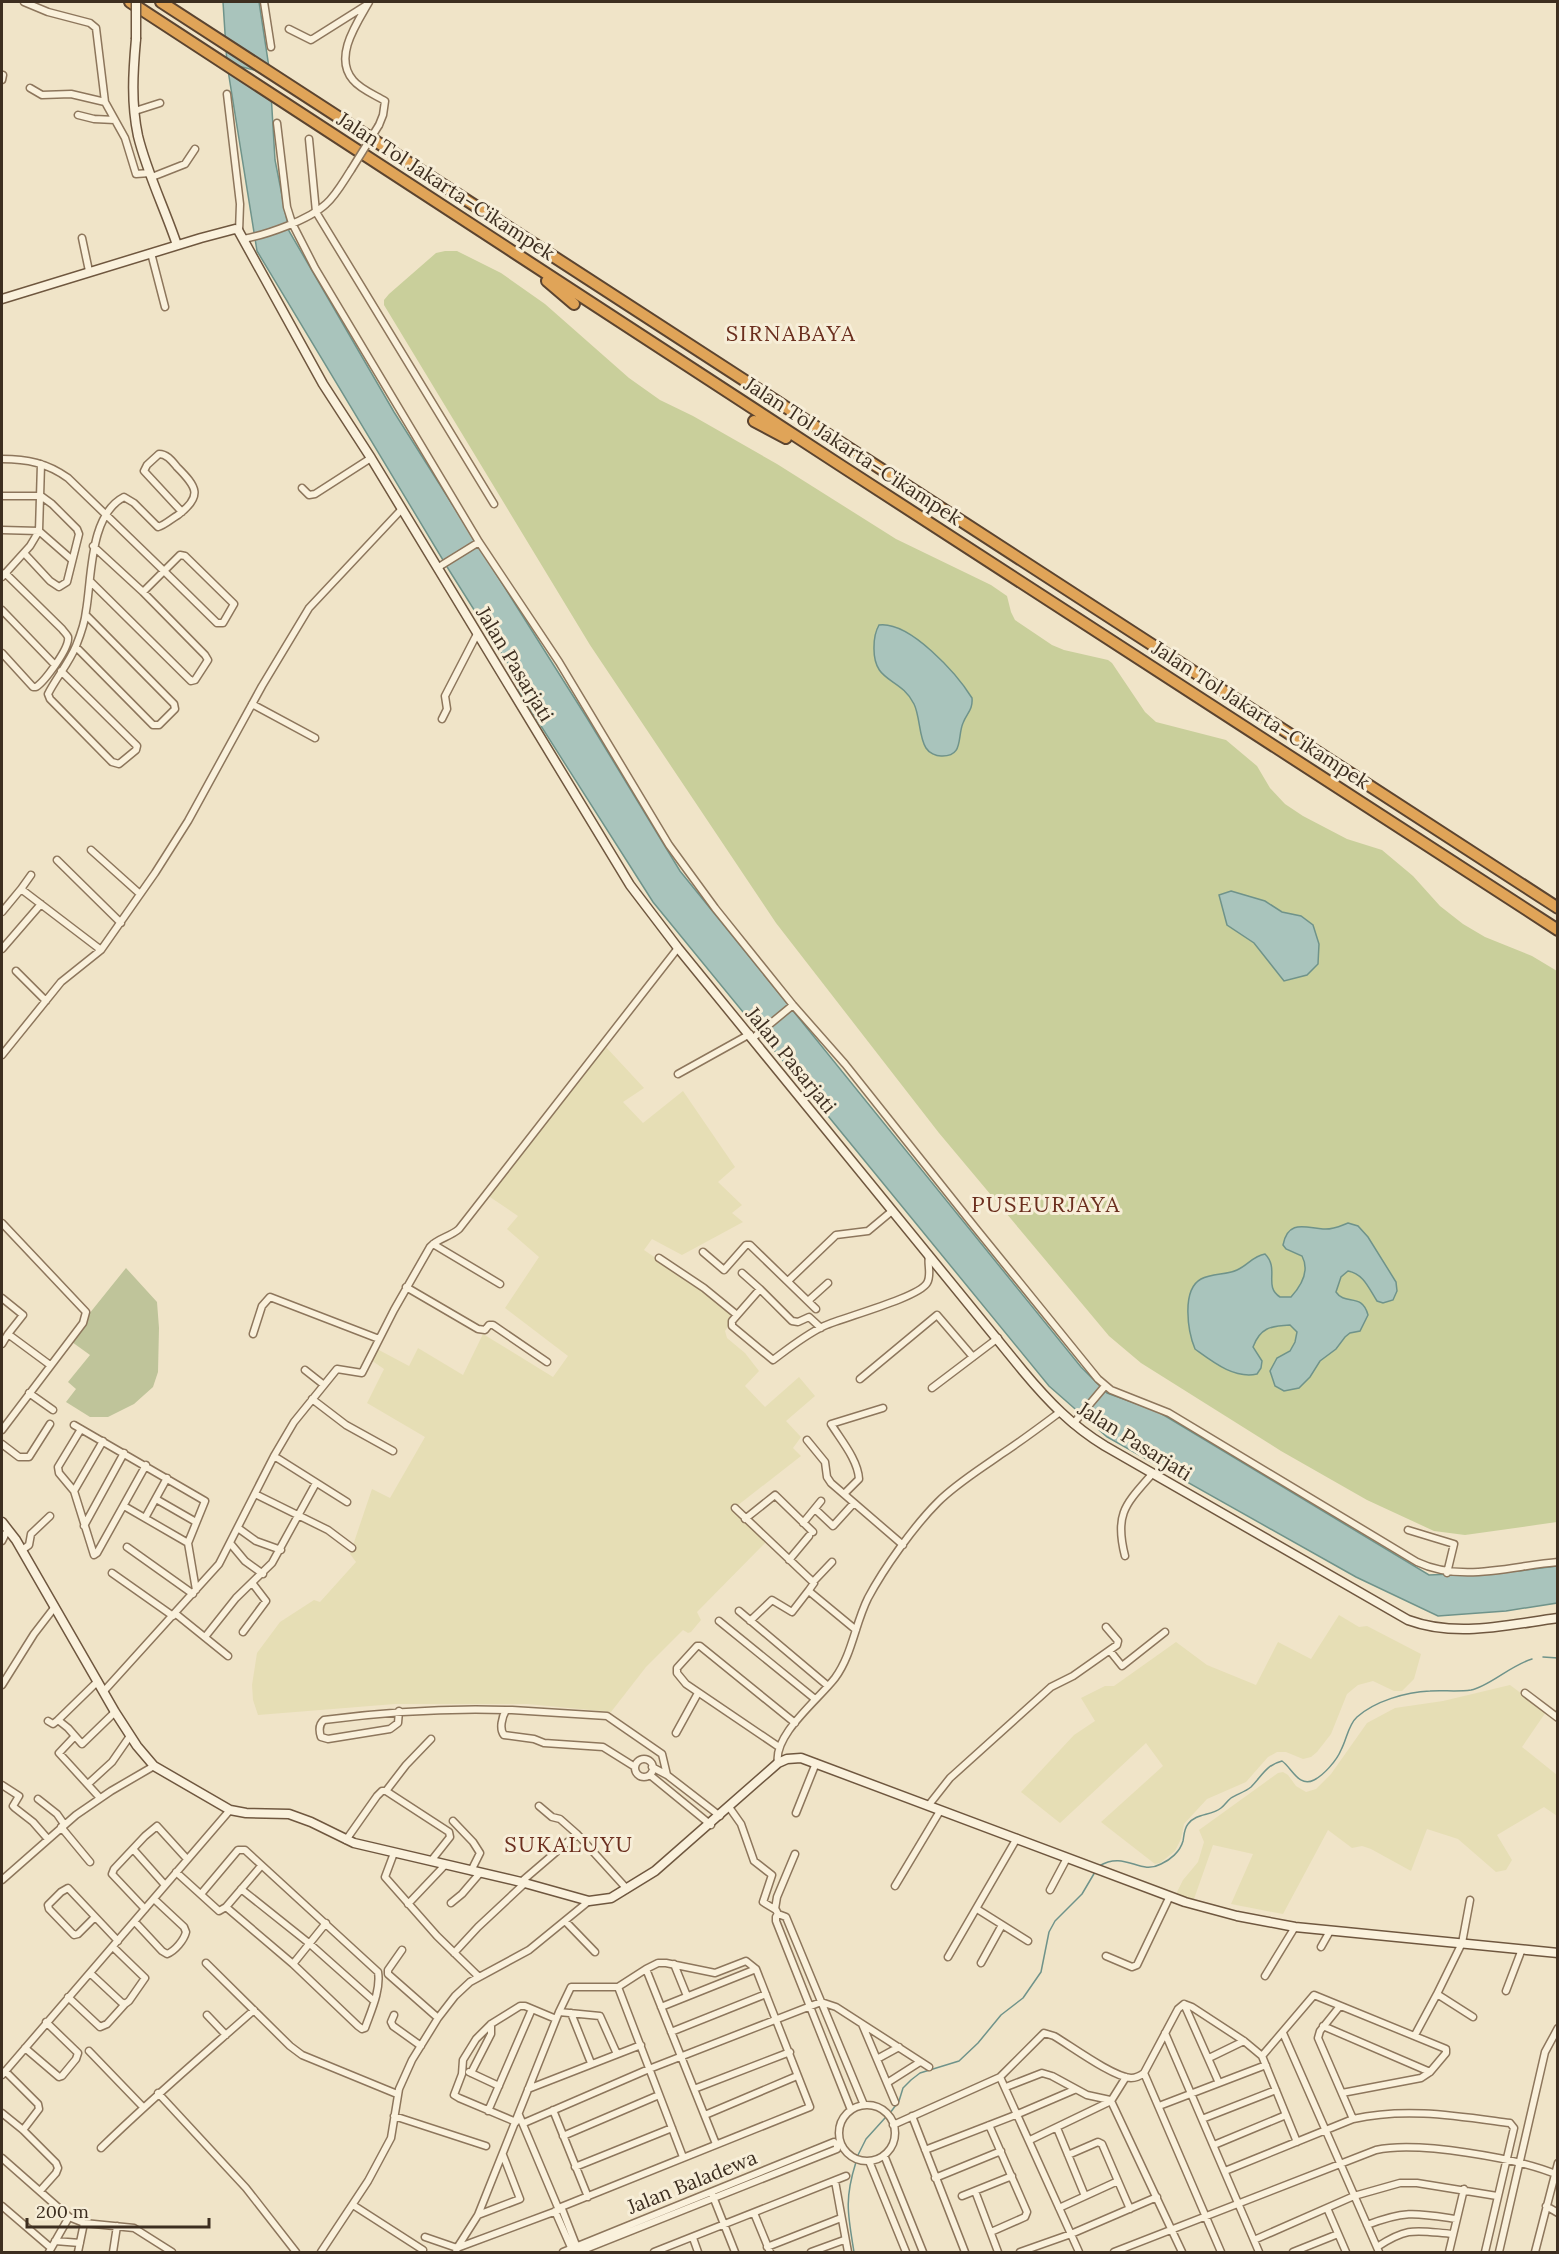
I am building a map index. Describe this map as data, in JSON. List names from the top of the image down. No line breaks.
{"streets":{"highway":["Jalan Tol Jakarta–Cikampek"],"main road":["Jalan Pasarjati"],"street":["Jalan Baladewa"]},"districts":["SIRNABAYA","PUSEURJAYA","SUKALUYU"],"scale_bar":"200 m"}
